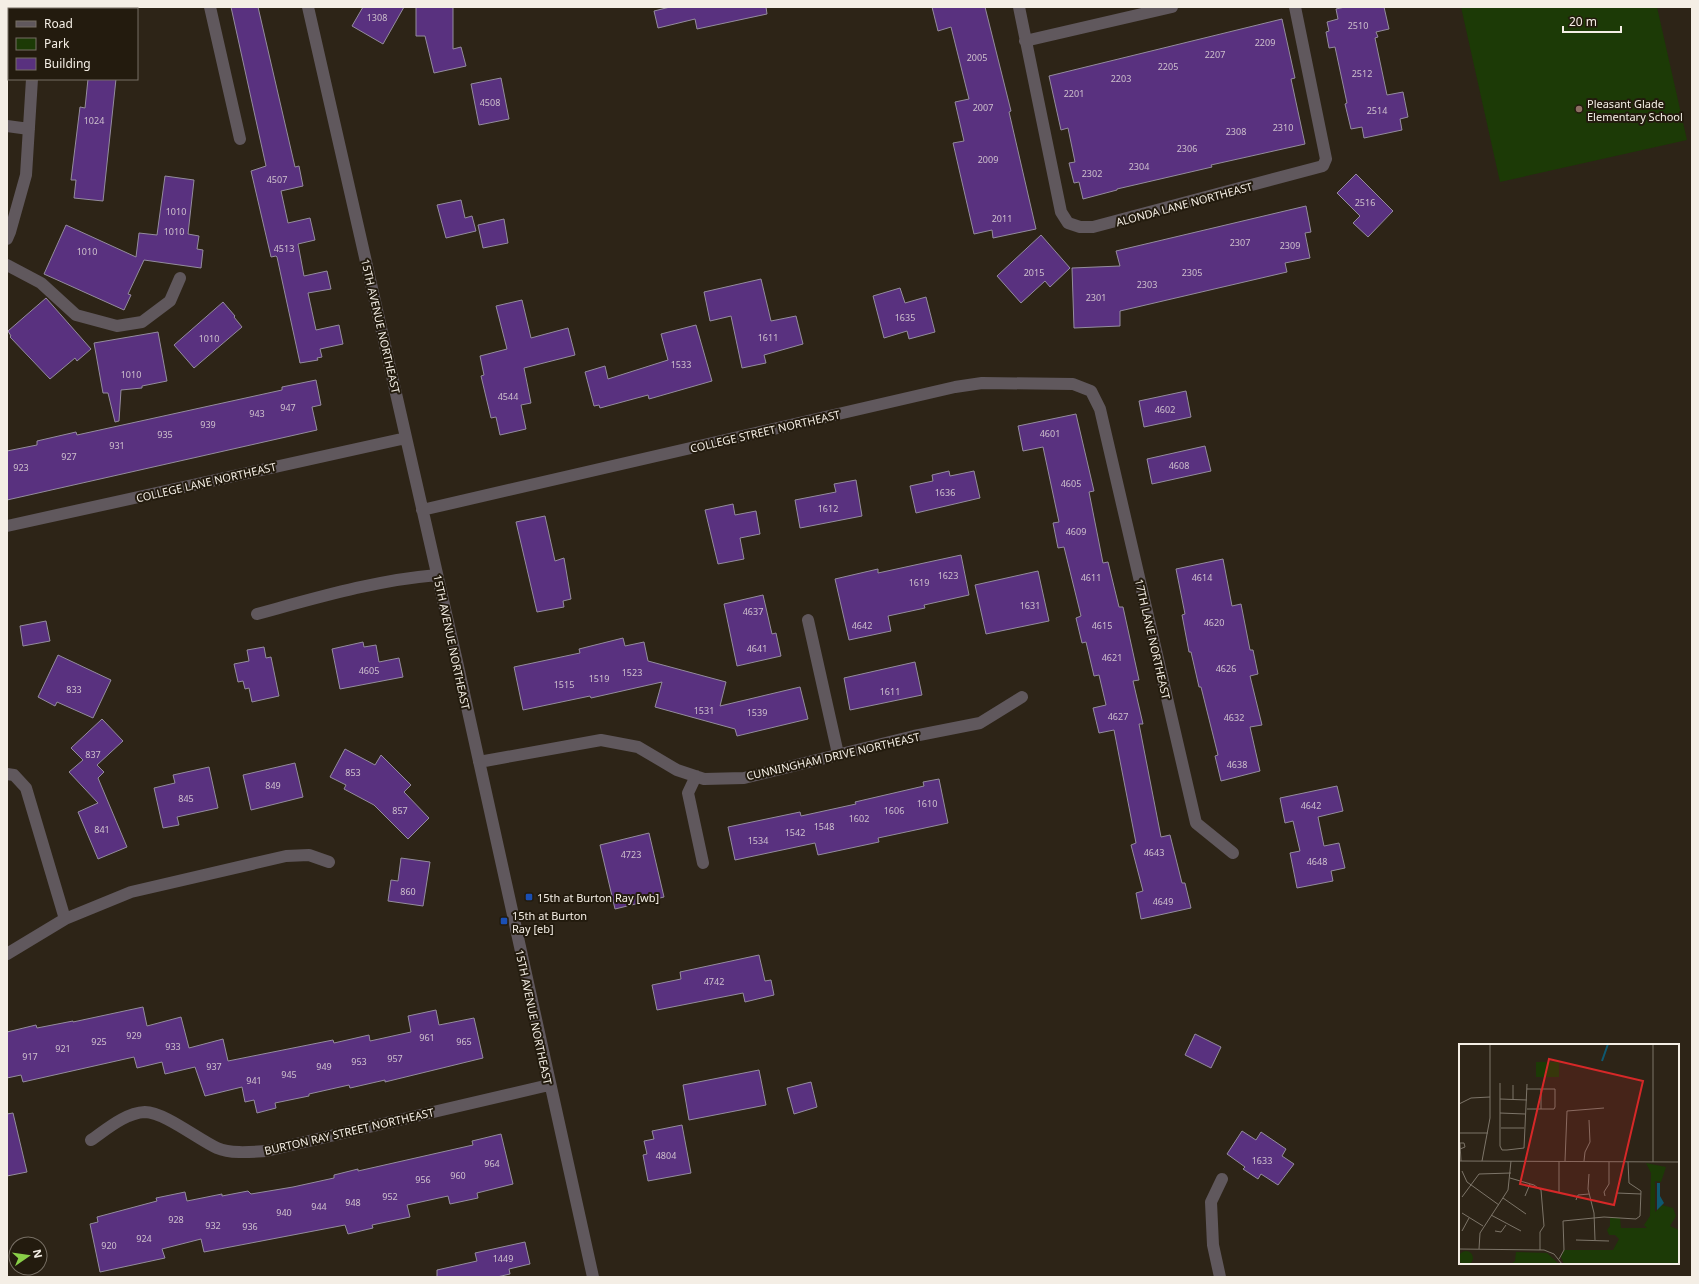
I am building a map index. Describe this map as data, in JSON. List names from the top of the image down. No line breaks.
{"streets":{"street":["ALONDA LANE NORTHEAST","15TH AVENUE NORTHEAST","COLLEGE STREET NORTHEAST","COLLEGE LANE NORTHEAST","17TH LANE NORTHEAST","CUNNINGHAM DRIVE NORTHEAST","BURTON RAY STREET NORTHEAST"]},"crossings":[["15TH AVENUE NORTHEAST","COLLEGE STREET NORTHEAST"],["15TH AVENUE NORTHEAST","COLLEGE LANE NORTHEAST"],["15TH AVENUE NORTHEAST","CUNNINGHAM DRIVE NORTHEAST"],["15TH AVENUE NORTHEAST","BURTON RAY STREET NORTHEAST"],["COLLEGE STREET NORTHEAST","17TH LANE NORTHEAST"]],"places":{"other":["Pleasant Glade Elementary School"],"transit":["15th at Burton Ray [wb]","15th at Burton Ray [eb]"]},"house_numbers":["1308","2510","2209","2207","2005","2205","2512","2203","2201","4508","2007","2514","1024","2310","2308","2306","2009","2304","2302","4507","2516","1010","2011","1010","2307","2309","4513","1010","2015","2305","2303","2301","1635","1611","1010","1533","1010","4544","947","4602","943","939","4601","935","931","927","4608","923","4605","1636","1612","4609","1623","4611","4614","1619","1631","4637","4620","4642","4615","4641","4621","4626","4605","1523","1519","1515","833","1611","1531","1539","4627","4632","837","4638","853","849","845","1610","4642","857","1606","1602","1548","841","1542","1534","4643","4723","4648","860","4649","4742","929","961","925","965","933","921","917","957","953","937","949","945","941","4804","1633","964","960","956","952","948","944","940","928","932","936","924","920","1449"],"legend":["Road","Park","Building"],"scale_bar":"20 m","north":"right"}
